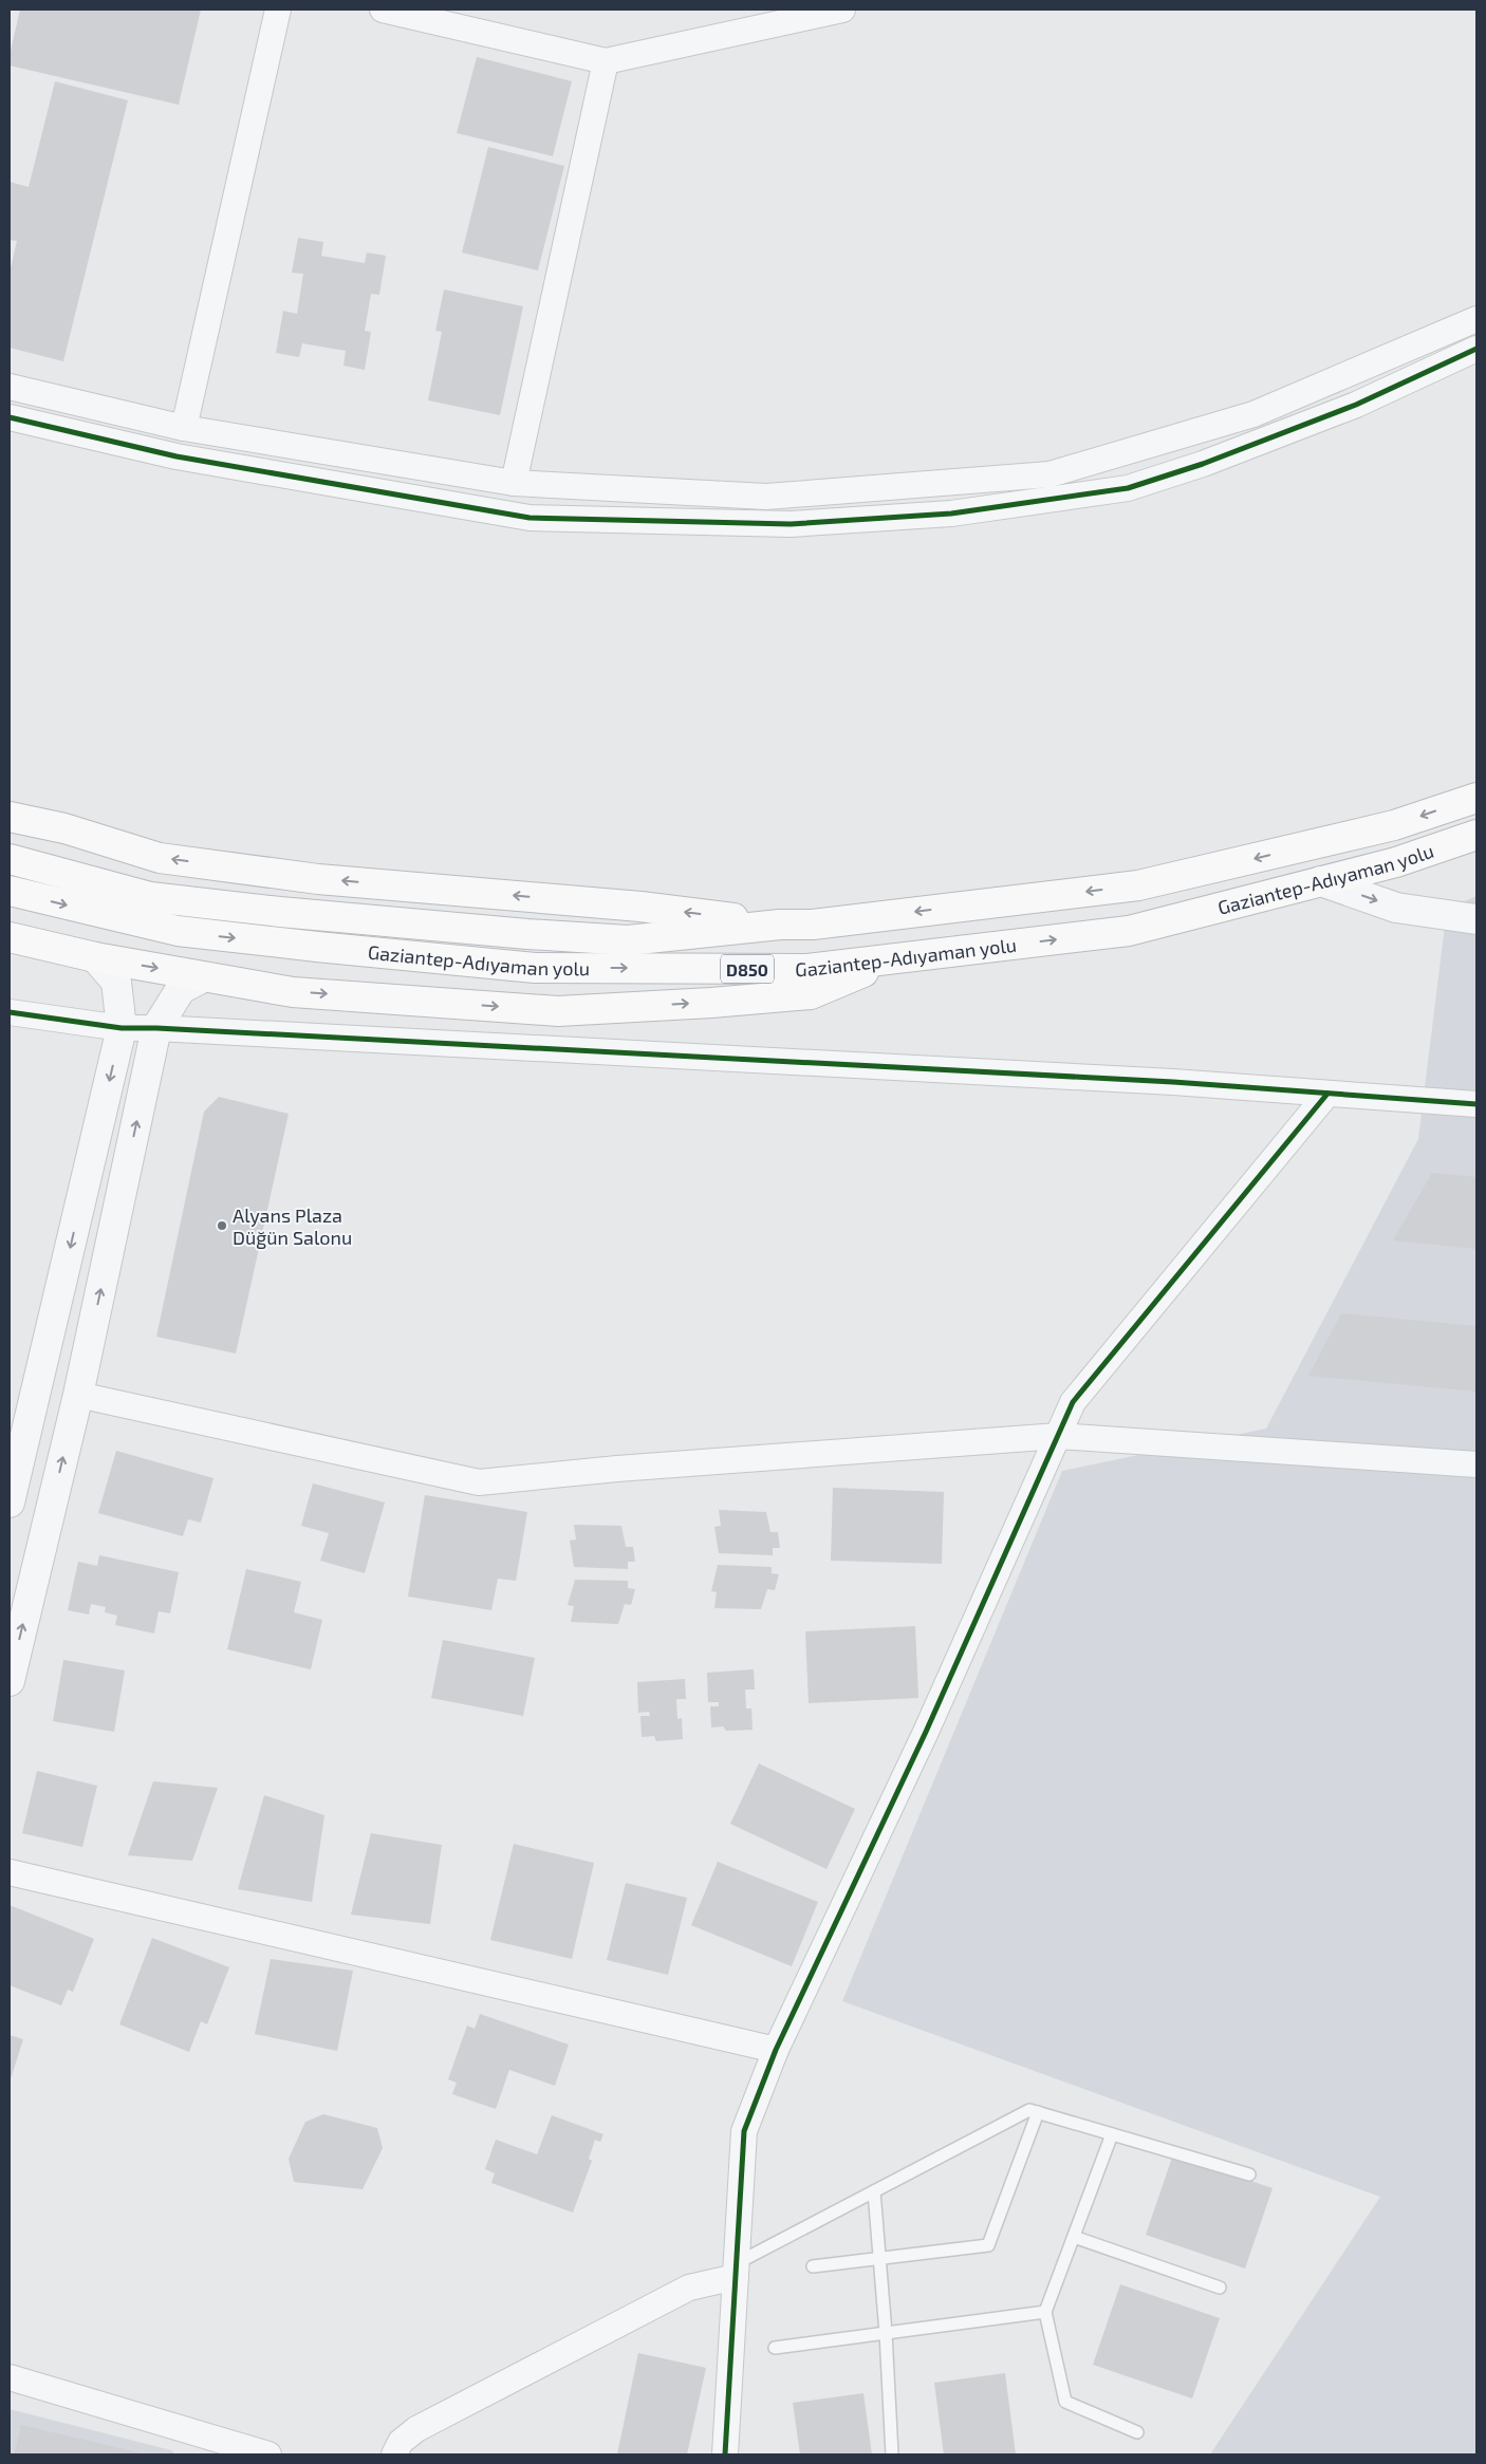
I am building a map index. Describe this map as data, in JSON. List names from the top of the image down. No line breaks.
{"streets":{"highway":["Gaziantep-Adıyaman yolu","D850"]},"places":["Alyans Plaza Düğün Salonu"]}
